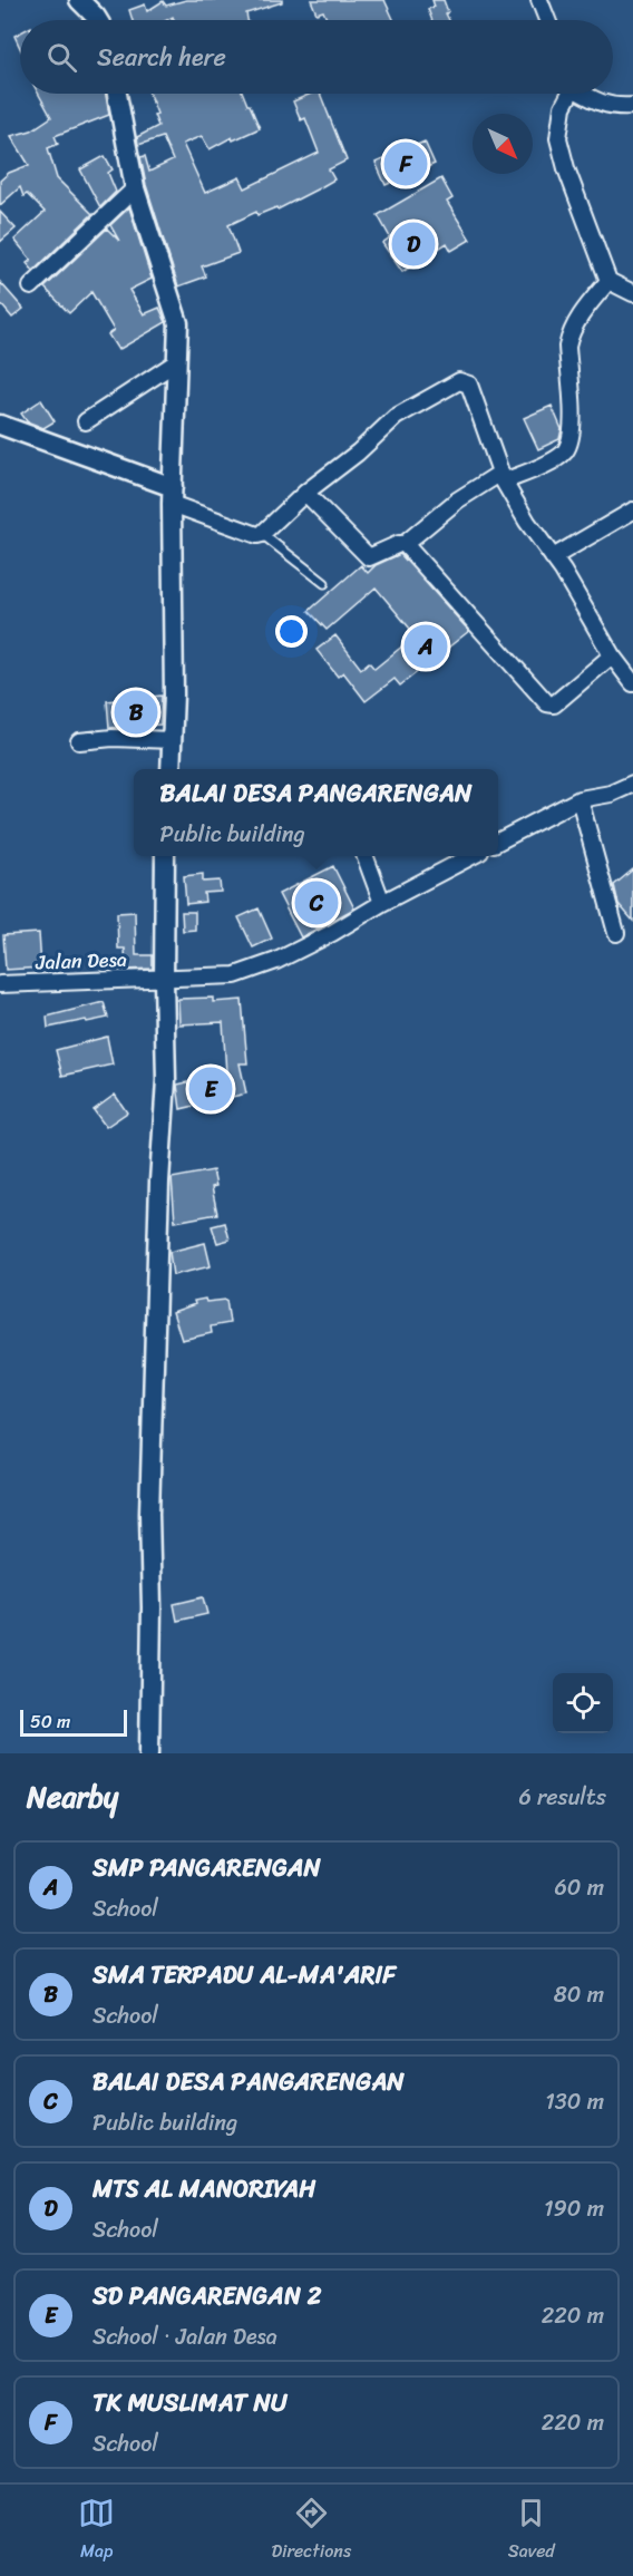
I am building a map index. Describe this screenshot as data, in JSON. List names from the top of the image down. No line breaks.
{"streets":{"street":["Jalan Desa"]},"scale_bar":"50 m","north":"bottom right","page":{"search":"Search here","pins":["F","D","A","B","C","E"],"popup":["BALAI DESA PANGARENGAN","Public building"],"scale":"50 m","heading":["Nearby","6 results"],"list":[{"mark":"A","name":"SMP PANGARENGAN","note":"School","value":"60 m"},{"mark":"B","name":"SMA TERPADU AL-MA'ARIF","note":"School","value":"80 m"},{"mark":"C","name":"BALAI DESA PANGARENGAN","note":"Public building","value":"130 m"},{"mark":"D","name":"MTS AL MANORIYAH","note":"School","value":"190 m"},{"mark":"E","name":"SD PANGARENGAN 2","note":"School · Jalan Desa","value":"220 m"},{"mark":"F","name":"TK MUSLIMAT NU","note":"School","value":"220 m"}],"nav":["Map","Directions","Saved"]}}
